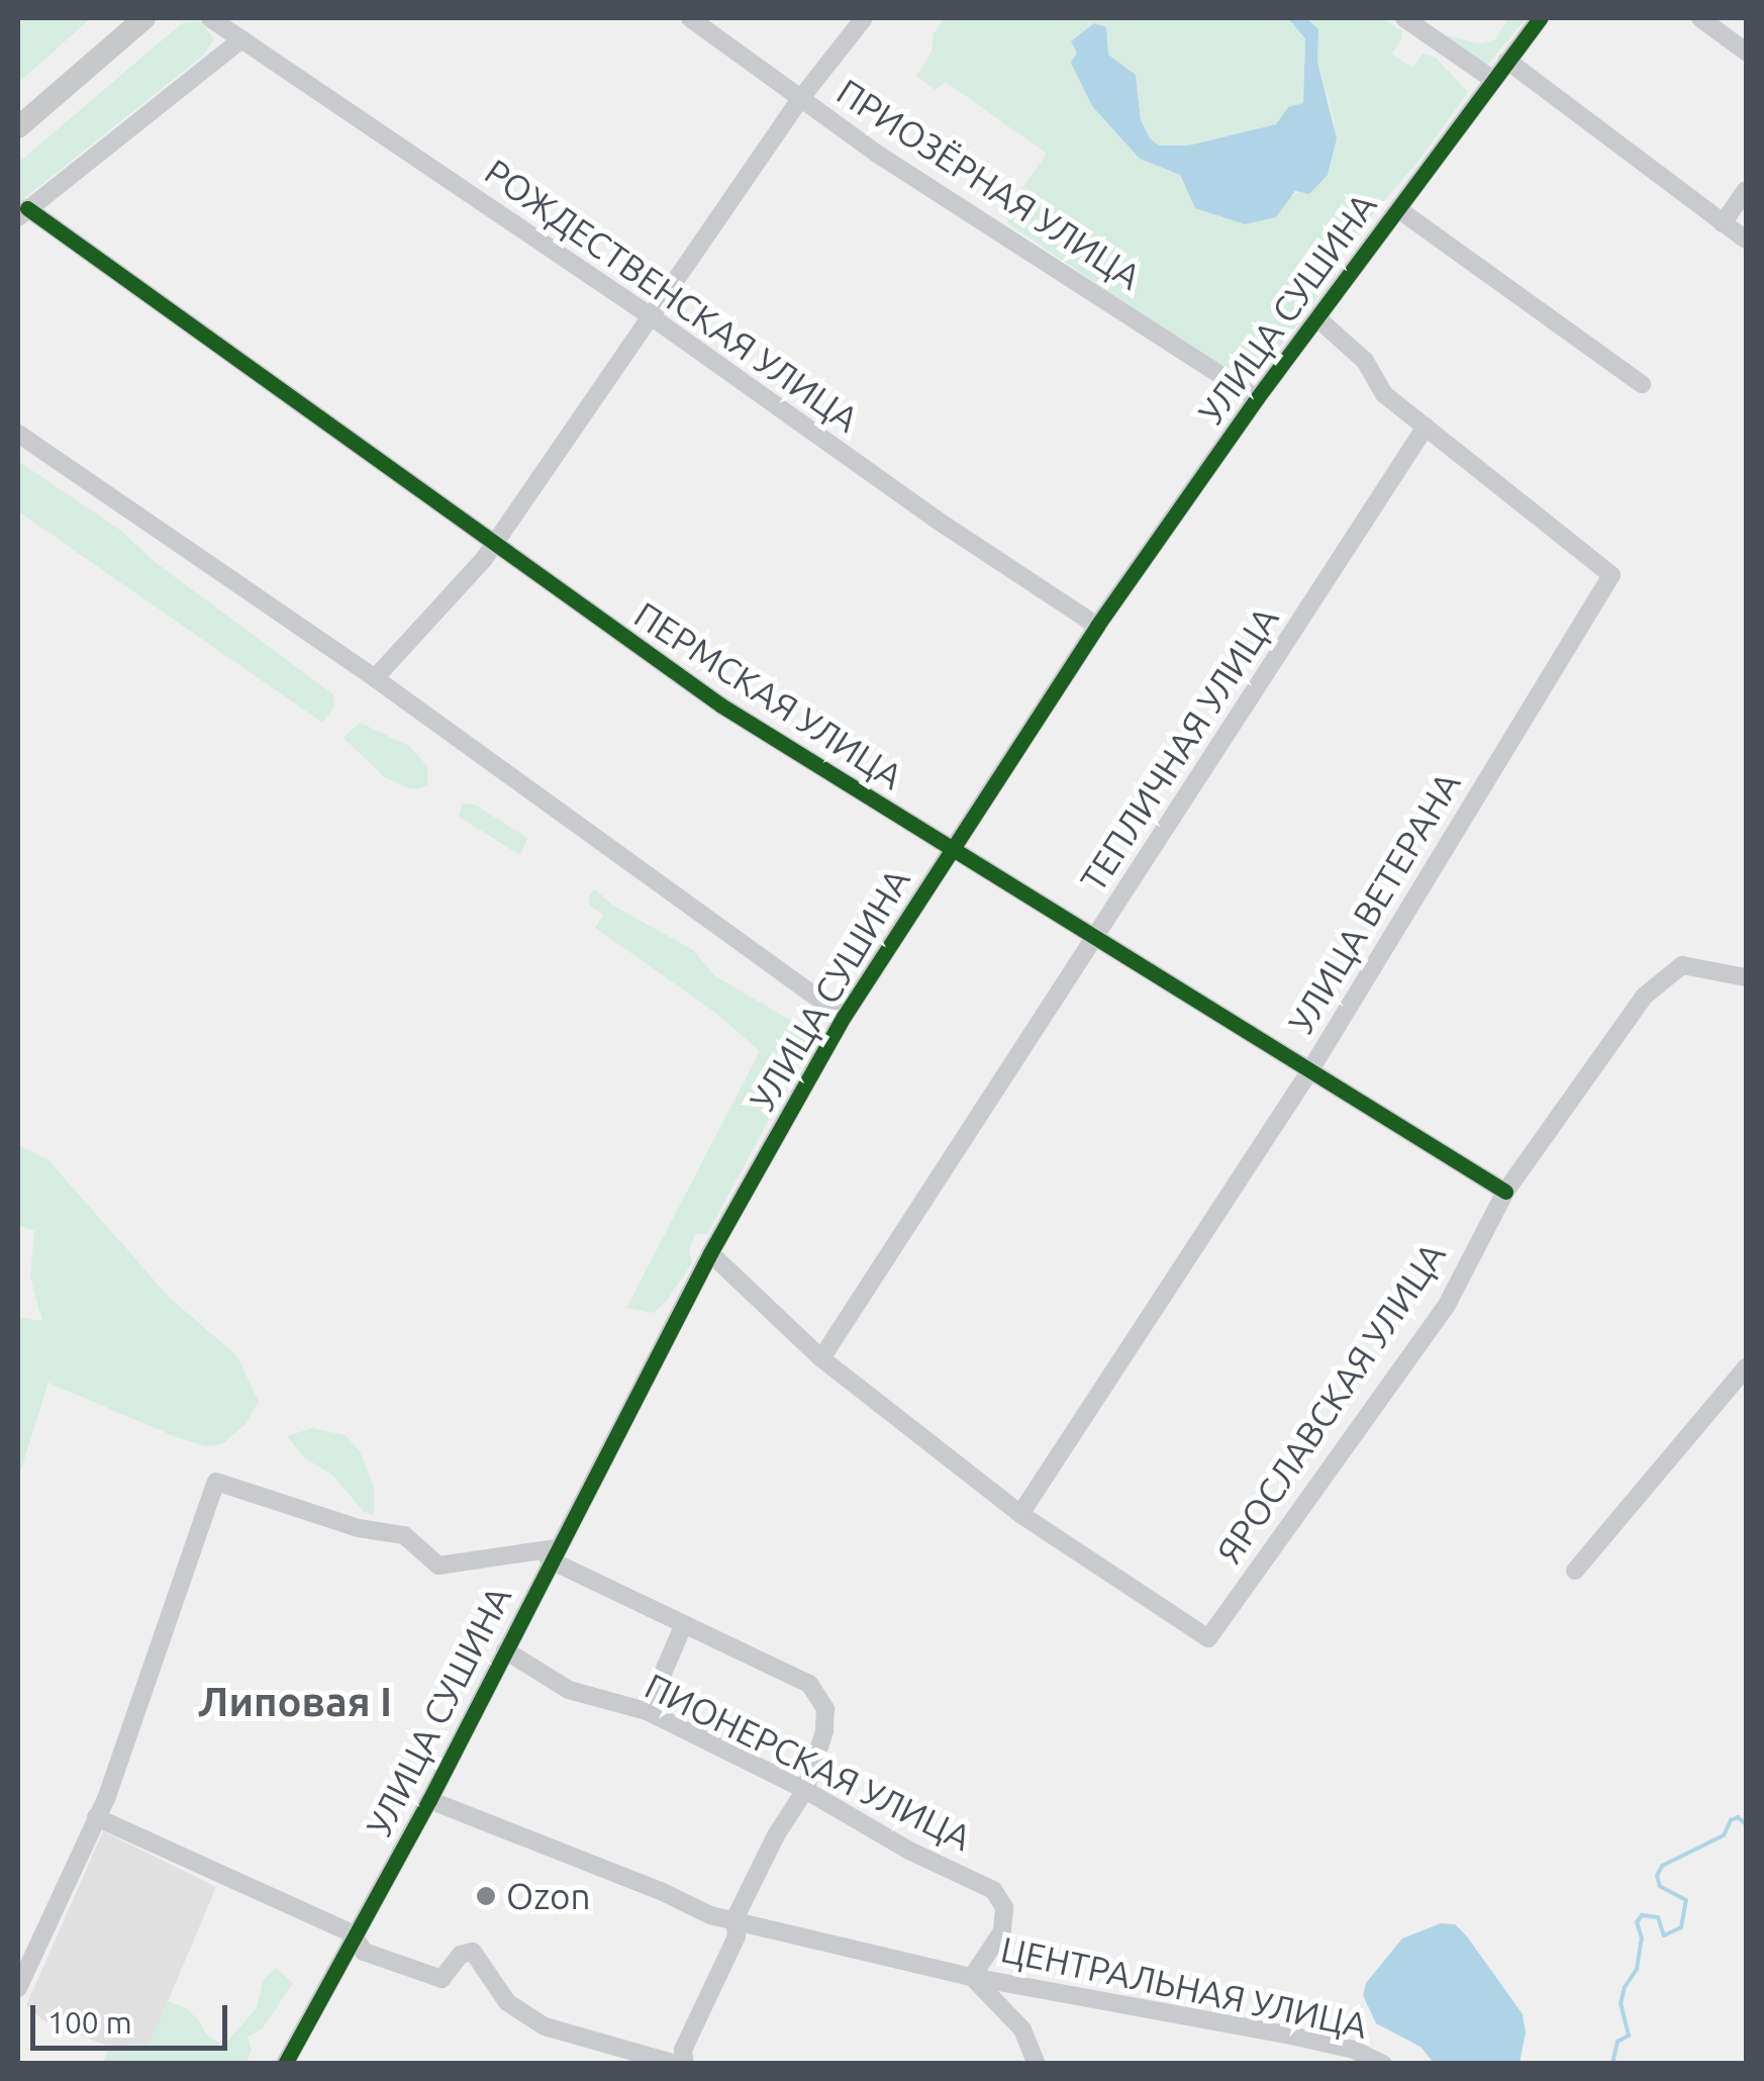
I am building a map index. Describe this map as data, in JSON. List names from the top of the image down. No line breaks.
{"streets":{"street":["ПРИОЗЁРНАЯ УЛИЦА","РОЖДЕСТВЕНСКАЯ УЛИЦА","УЛИЦА СУШИНА","ПЕРМСКАЯ УЛИЦА","ТЕПЛИЧНАЯ УЛИЦА","УЛИЦА ВЕТЕРАНА","ЯРОСЛАВСКАЯ УЛИЦА","ПИОНЕРСКАЯ УЛИЦА","ЦЕНТРАЛЬНАЯ УЛИЦА"]},"crossings":[["ПРИОЗЁРНАЯ УЛИЦА","УЛИЦА СУШИНА"],["РОЖДЕСТВЕНСКАЯ УЛИЦА","УЛИЦА СУШИНА"],["УЛИЦА СУШИНА","ПЕРМСКАЯ УЛИЦА"],["УЛИЦА СУШИНА","ПИОНЕРСКАЯ УЛИЦА"],["УЛИЦА СУШИНА","ЦЕНТРАЛЬНАЯ УЛИЦА"],["ПЕРМСКАЯ УЛИЦА","ТЕПЛИЧНАЯ УЛИЦА"],["ПЕРМСКАЯ УЛИЦА","УЛИЦА ВЕТЕРАНА"],["ПЕРМСКАЯ УЛИЦА","ЯРОСЛАВСКАЯ УЛИЦА"],["ТЕПЛИЧНАЯ УЛИЦА","УЛИЦА ВЕТЕРАНА"],["УЛИЦА ВЕТЕРАНА","ЯРОСЛАВСКАЯ УЛИЦА"],["ПИОНЕРСКАЯ УЛИЦА","ЦЕНТРАЛЬНАЯ УЛИЦА"]],"districts":["Липовая I"],"places":["Ozon"],"scale_bar":"100 m"}
